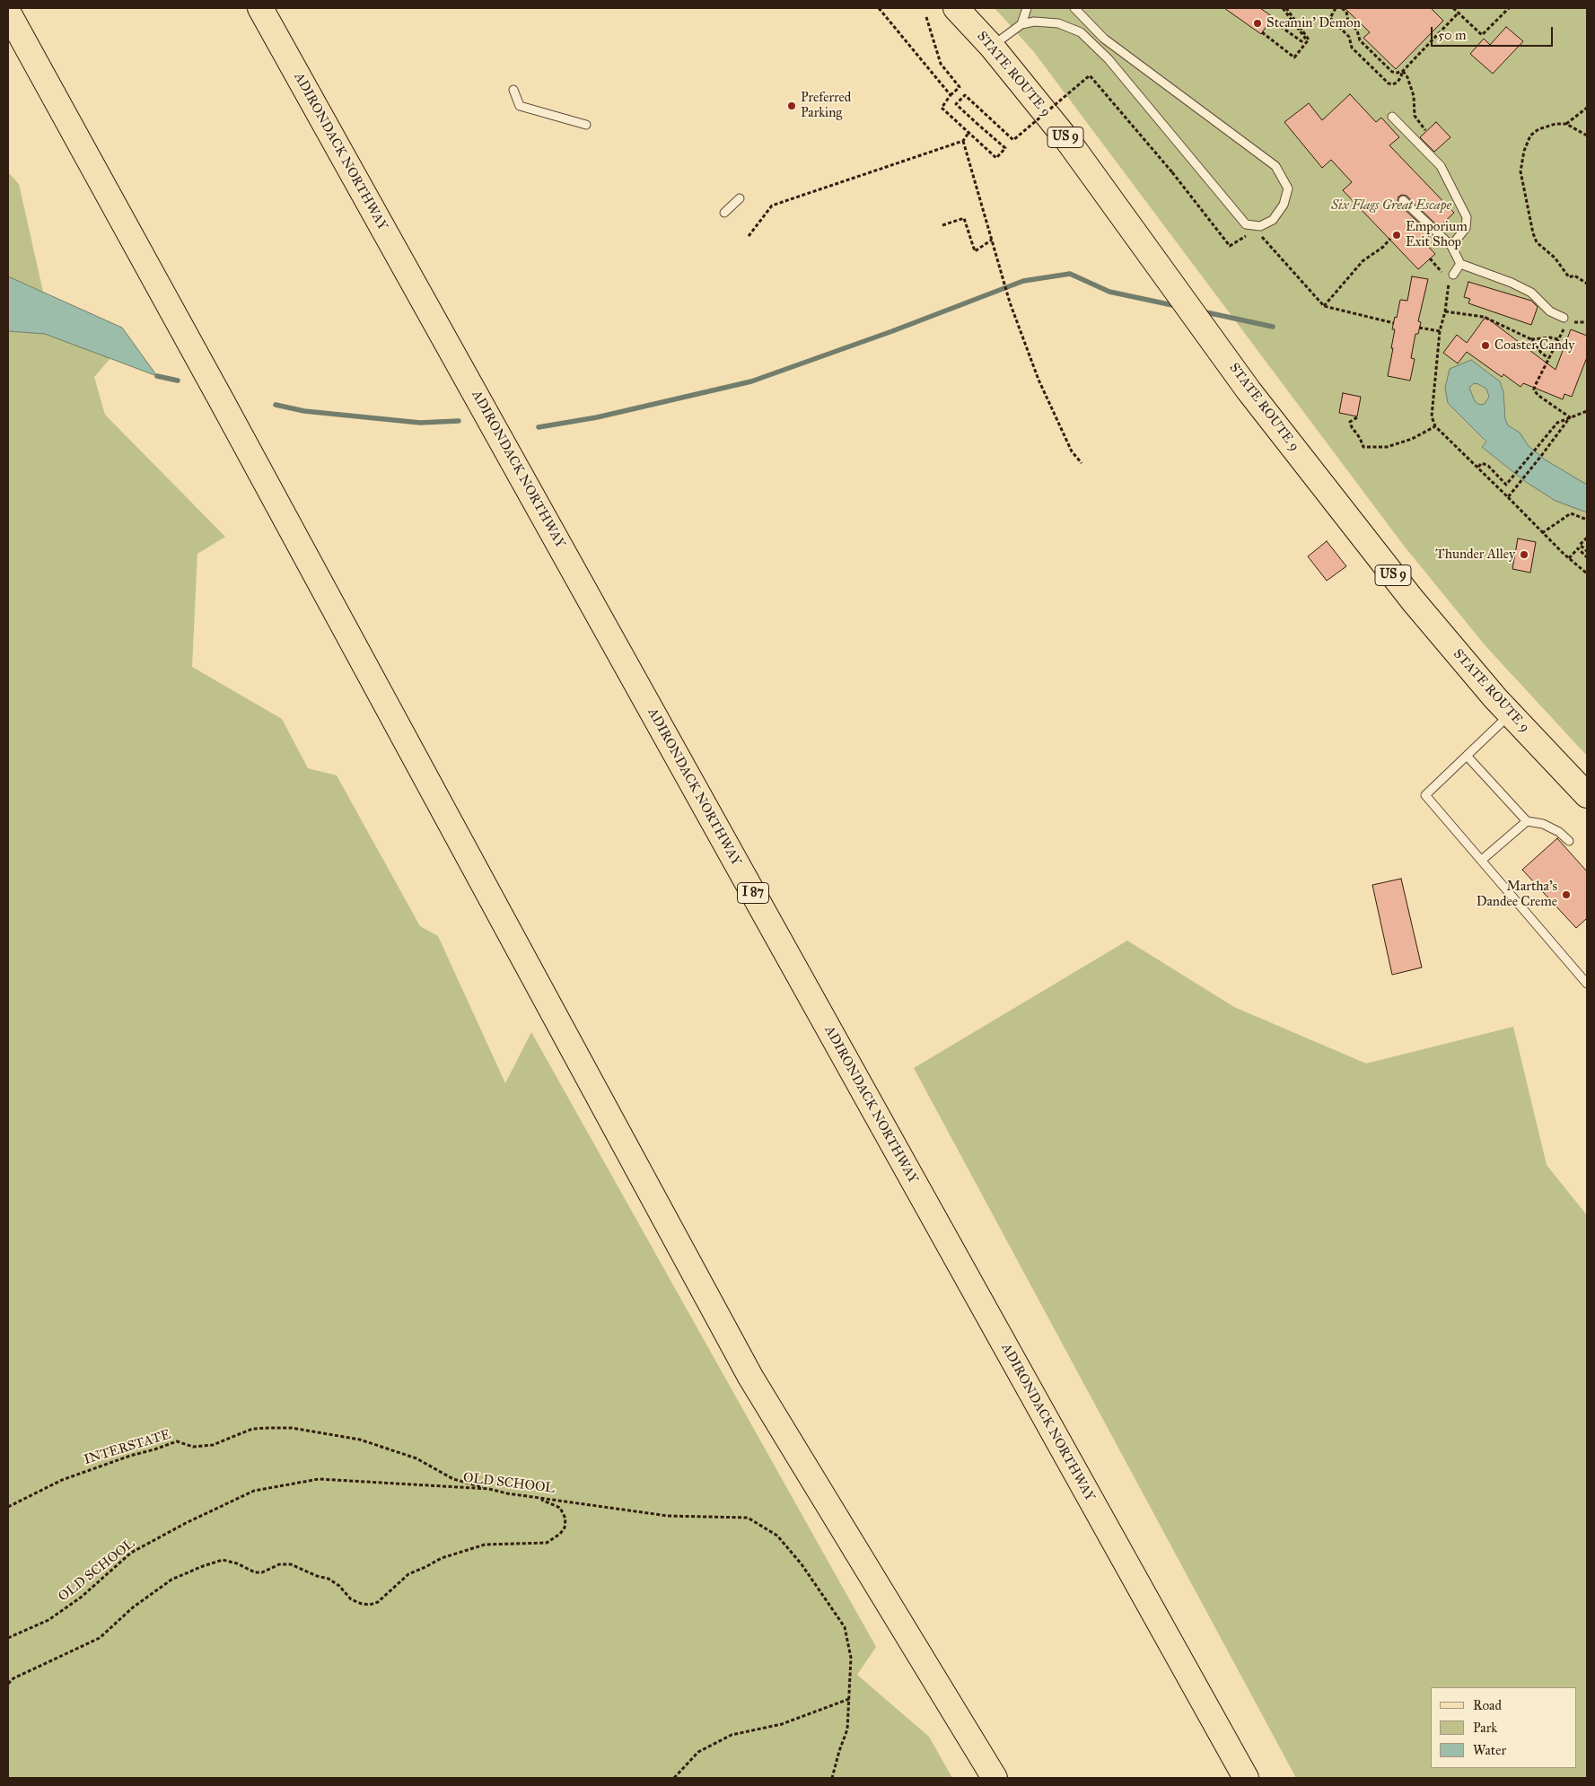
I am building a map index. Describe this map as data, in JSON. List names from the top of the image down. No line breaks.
{"streets":{"main road":["STATE ROUTE 9","US 9","ADIRONDACK NORTHWAY","I 87"],"path":["INTERSTATE","OLD SCHOOL"]},"crossings":[["INTERSTATE","OLD SCHOOL"]],"parks":["Six Flags Great Escape"],"places":["Steamin' Demon","Preferred Parking","Emporium Exit Shop","Coaster Candy","Thunder Alley","Martha's Dandee Creme"],"legend":["Road","Park","Water"],"scale_bar":"50 m"}
